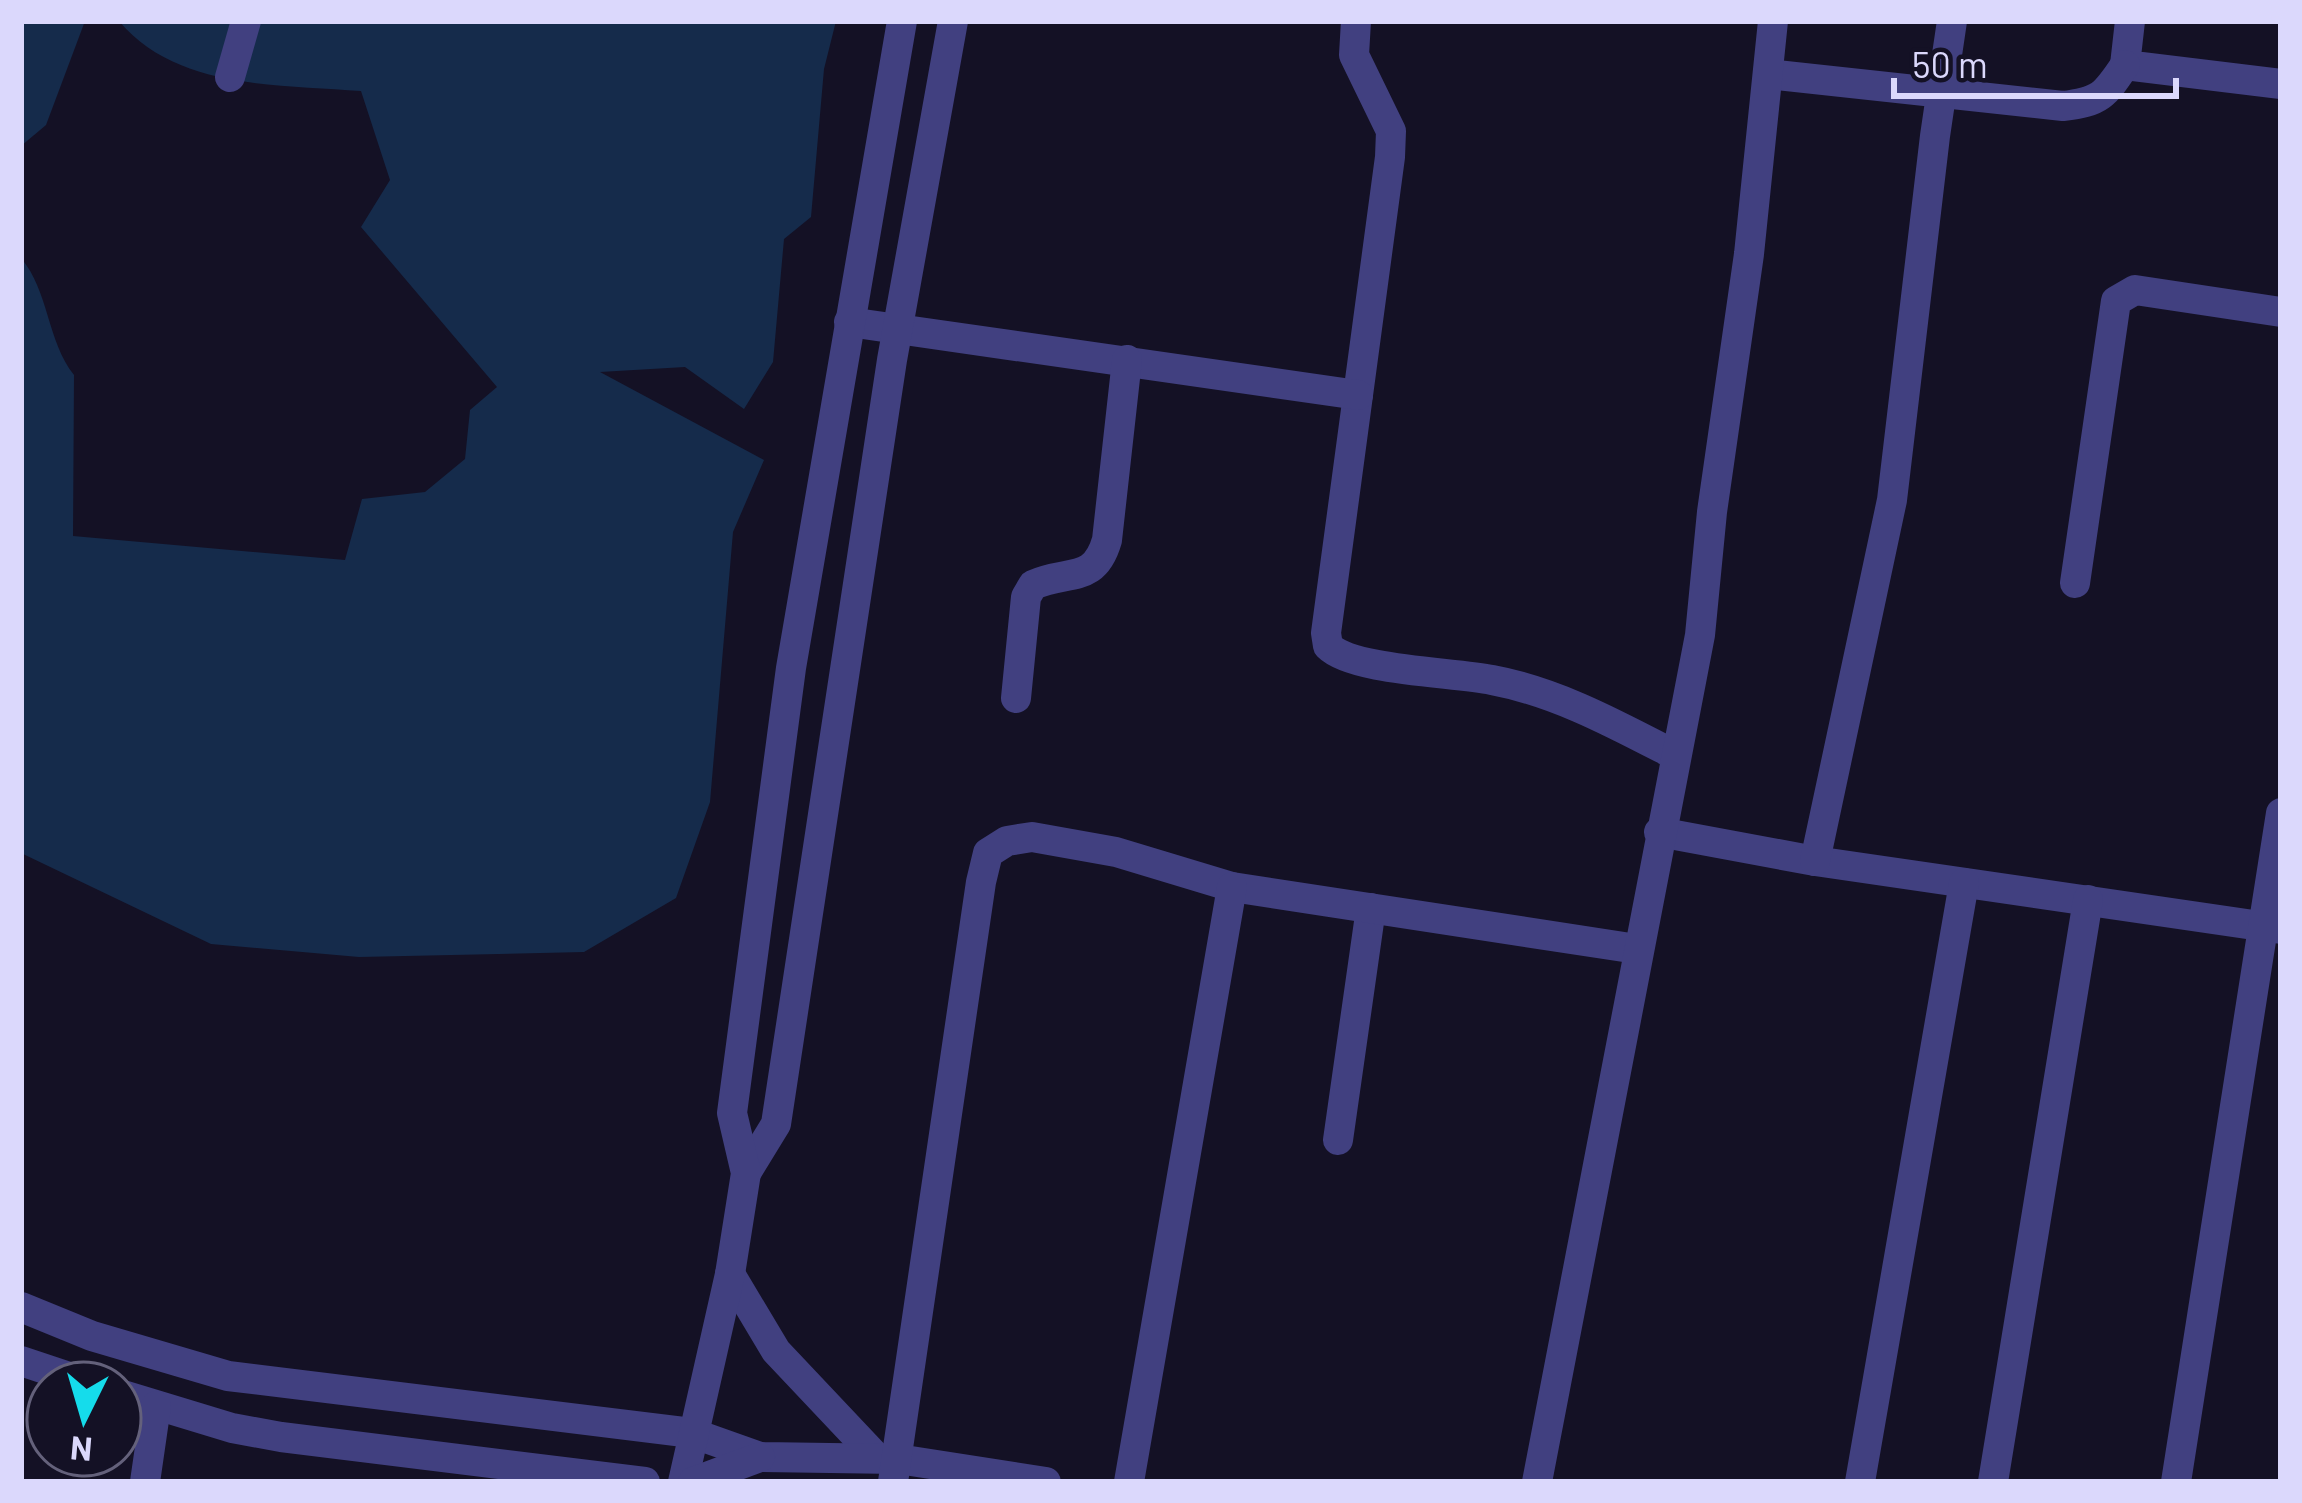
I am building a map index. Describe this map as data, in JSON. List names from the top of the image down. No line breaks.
{"scale_bar":"50 m","north":"bottom"}
